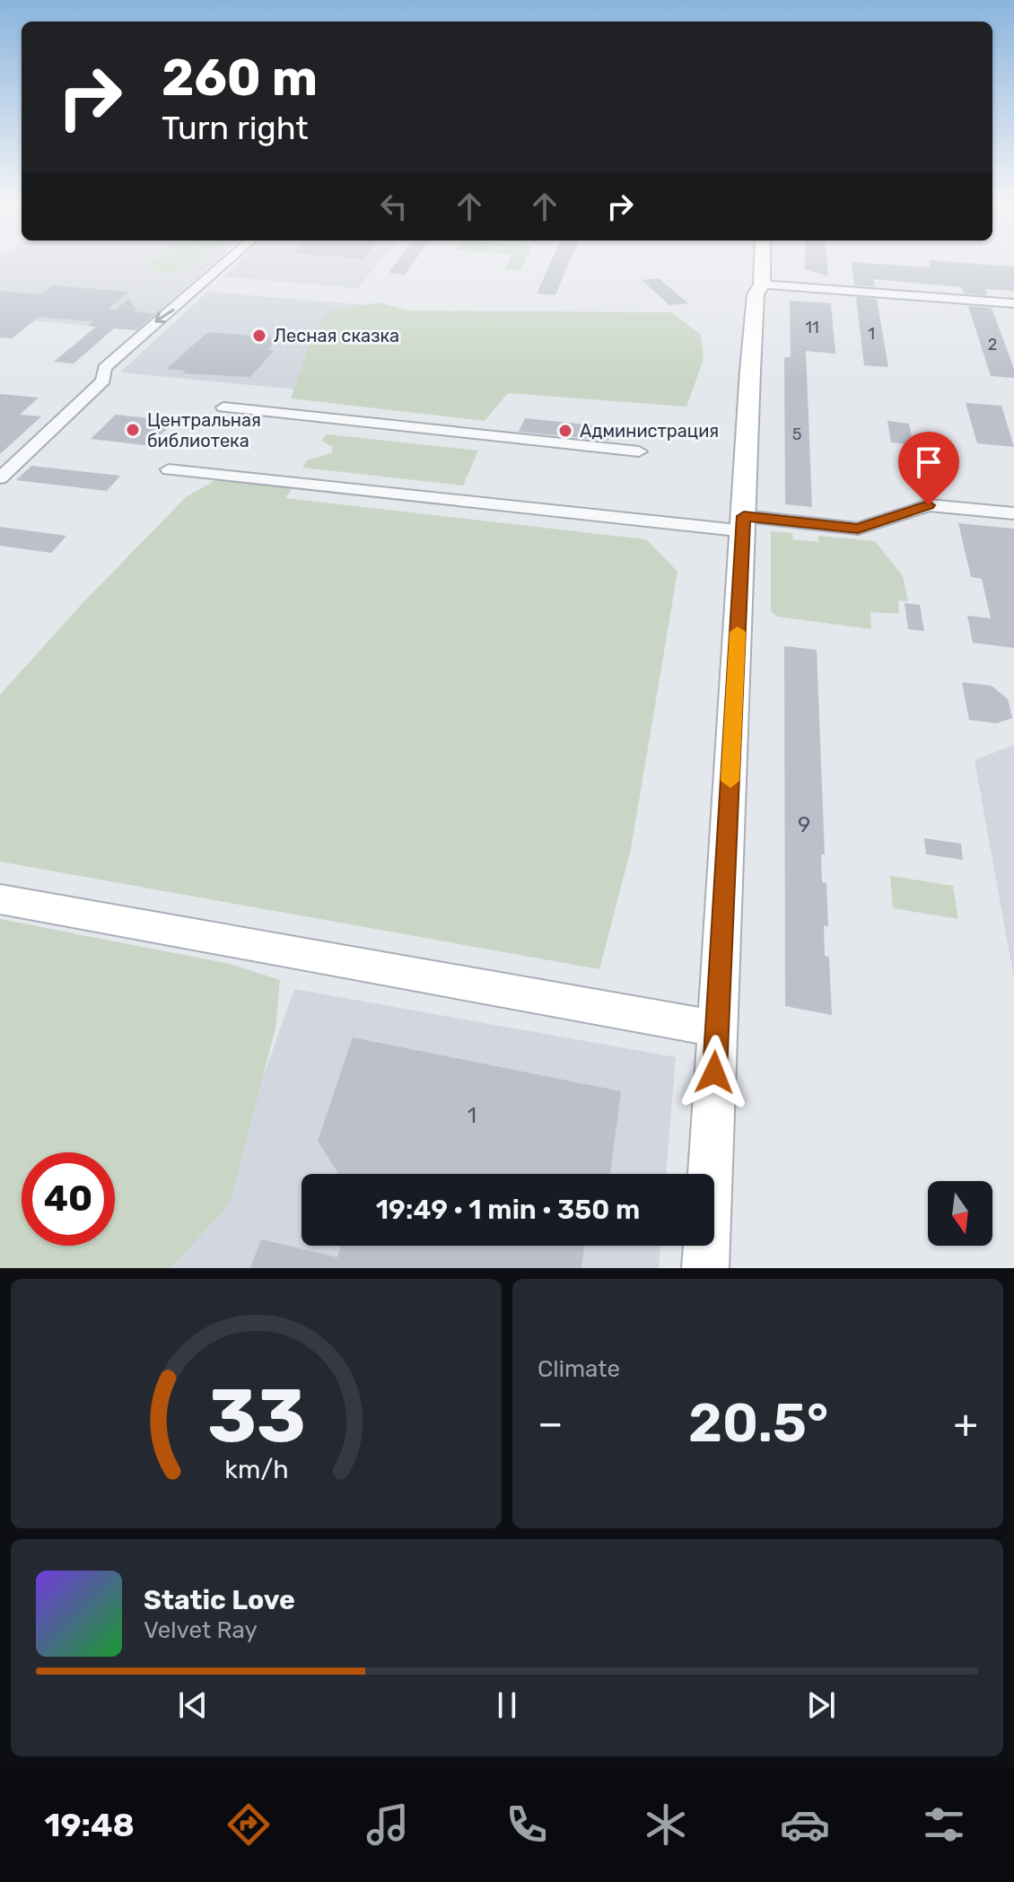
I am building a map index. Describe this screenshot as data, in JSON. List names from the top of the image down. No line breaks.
{"places":["Лесная сказка","Центральная библиотека","Администрация"],"house_numbers":["11","1","2","5","9","1"],"north":"bottom","page":{"turn":["260 m","Turn right"],"limit":"40","trip":"19:49 · 1 min · 350 m","tile":"Climate","heat":["−","20.5°","+"],"song":["Static Love","Velvet Ray"],"tabs":"19:48","gauge":["33","km/h"]}}
